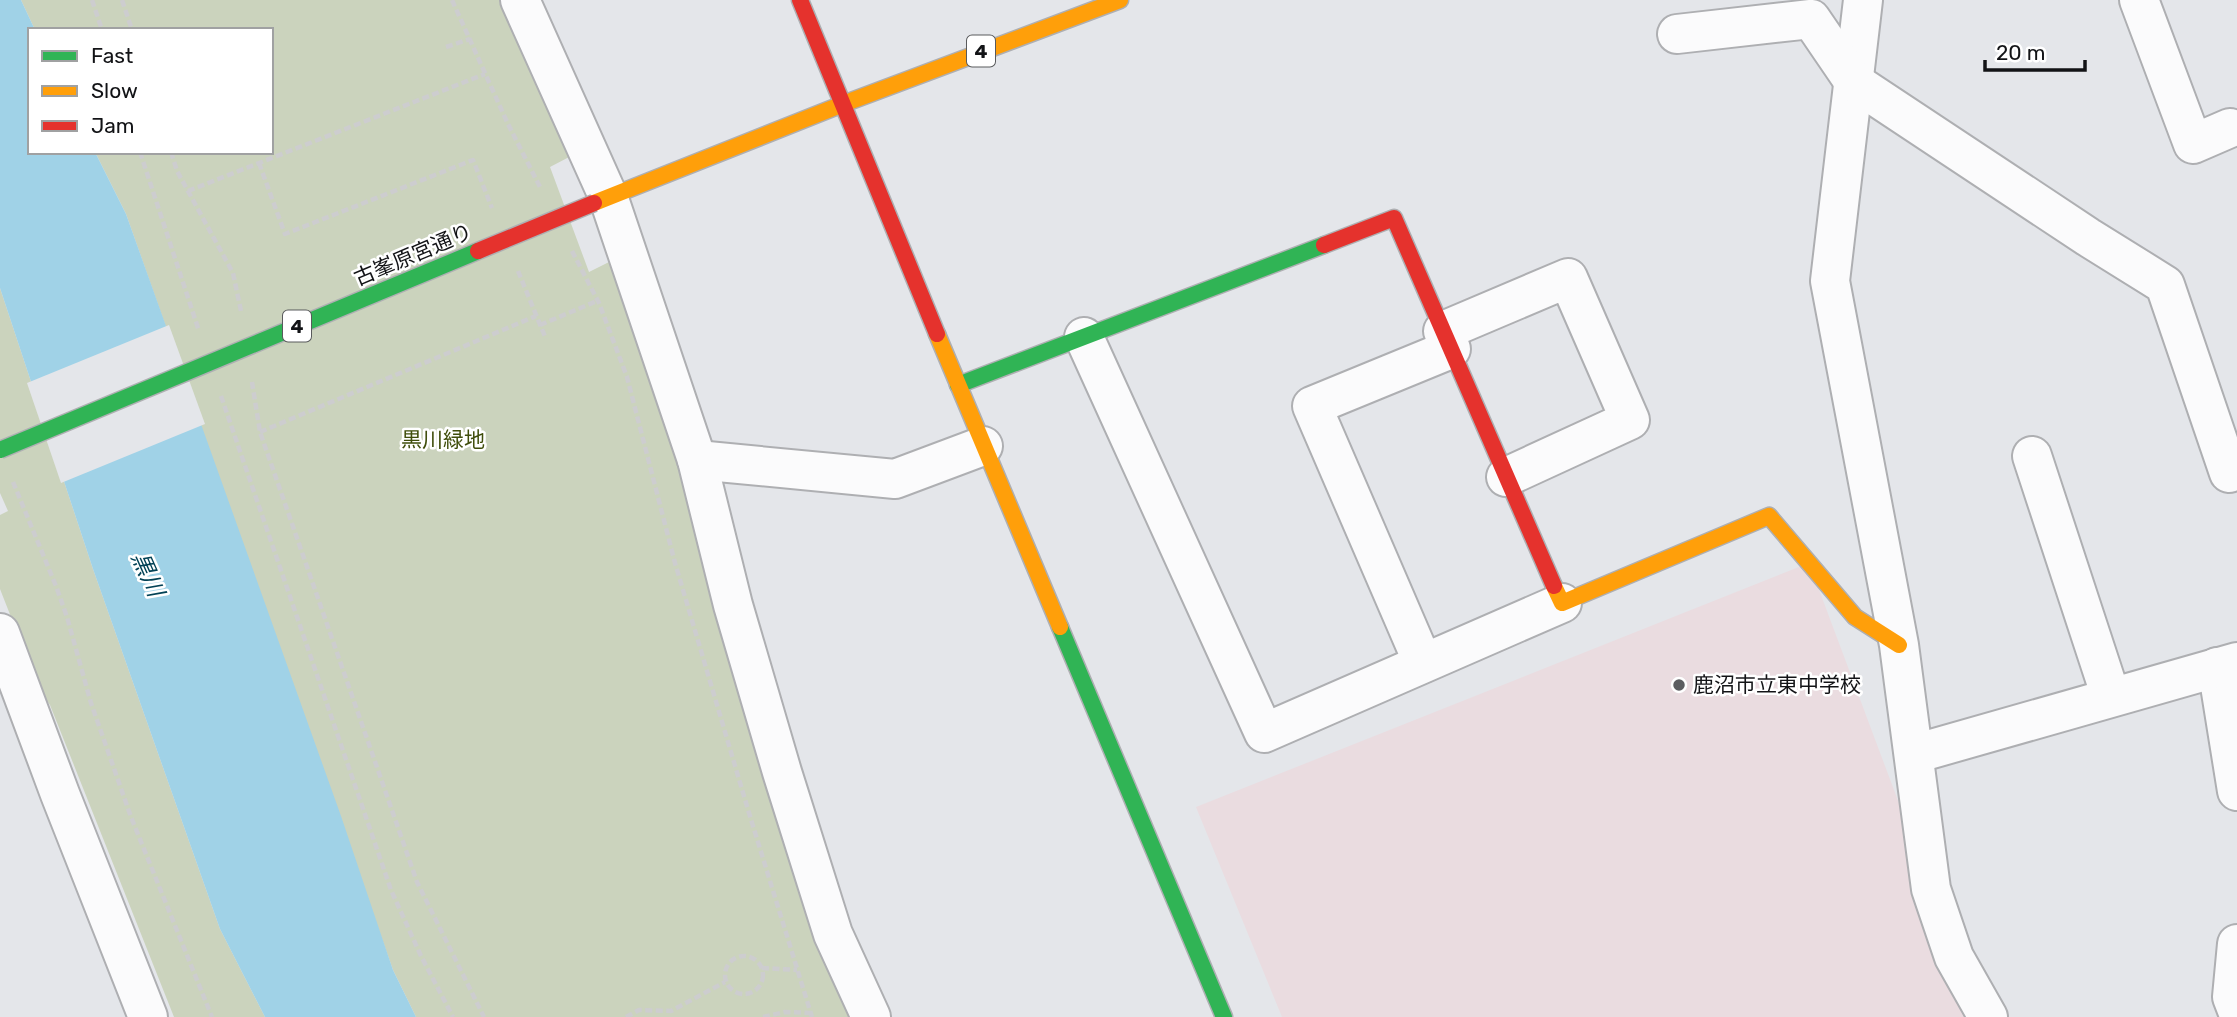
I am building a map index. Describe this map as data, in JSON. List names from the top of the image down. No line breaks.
{"streets":{"street":["4","古峯原宮通り"]},"crossings":[["4","古峯原宮通り"]],"water":["黒川"],"parks":["黒川緑地"],"places":["鹿沼市立東中学校"],"legend":["Fast","Slow","Jam"],"scale_bar":"20 m"}
